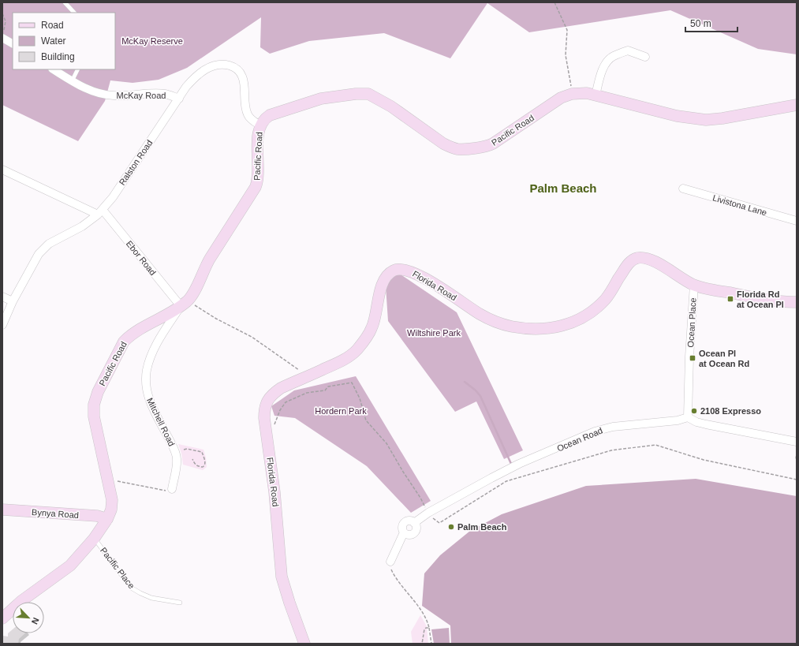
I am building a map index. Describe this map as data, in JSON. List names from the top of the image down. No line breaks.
{"streets":{"street":["McKay Road","Pacific Road","Ralston Road","Livistona Lane","Ebor Road","Florida Road","Ocean Place","Mitchell Road","Ocean Road","Bynya Road"],"lane":["Pacific Place"]},"crossings":[["McKay Road","Ralston Road"],["Pacific Road","Ralston Road"],["Pacific Road","Ebor Road"],["Pacific Road","Mitchell Road"],["Pacific Road","Bynya Road"],["Pacific Road","Pacific Place"],["Ralston Road","Ebor Road"],["Ebor Road","Mitchell Road"],["Florida Road","Ocean Place"],["Ocean Place","Ocean Road"]],"districts":["Palm Beach"],"parks":["McKay Reserve","Wiltshire Park","Hordern Park"],"places":{"transit":["Florida Rd at Ocean Pl","Ocean Pl at Ocean Rd"],"other":["2108 Expresso","Palm Beach"]},"legend":["Road","Water","Building"],"scale_bar":"50 m","north":"bottom right"}
